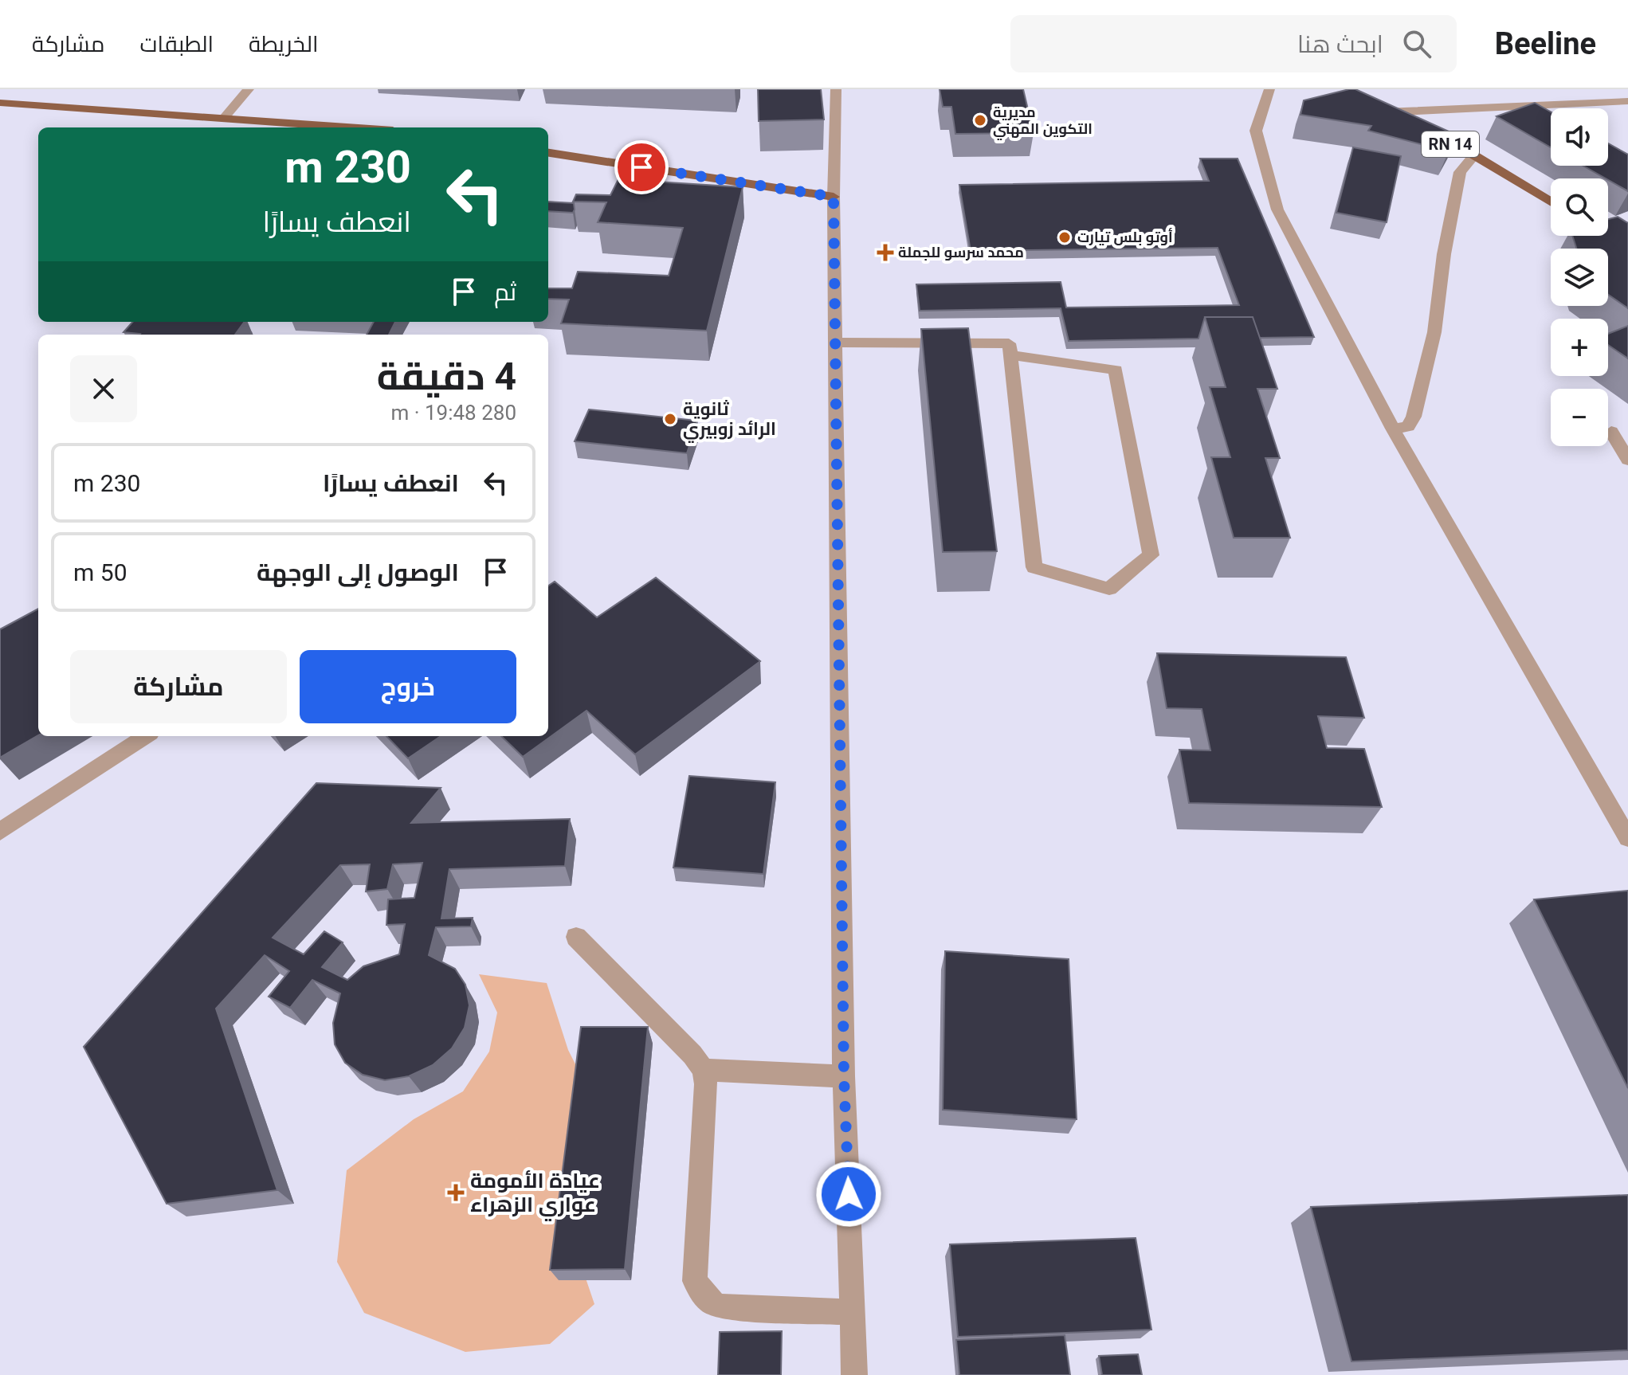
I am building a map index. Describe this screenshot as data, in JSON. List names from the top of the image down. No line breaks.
{"streets":{"main road":["RN 14"]},"places":{"other":["مديرية التكوين المهني","أوتو بلس تيارت","ثانوية الرائد زوبيري"],"health":["محمد سرسو للجملة","عيادة الأمومة عواري الزهراء"]},"page":{"header":"Beeline","search":"ابحث هنا","nav":["الخريطة","الطبقات","مشاركة"],"map_buttons":["+","−"],"turn":["230 m","انعطف يسارًا"],"then":"ثم","heading":["4 دقيقة","280 m · 19:48"],"list":[{"name":"انعطف يسارًا","value":"230 m"},{"name":"الوصول إلى الوجهة","value":"50 m"}],"buttons":["خروج","مشاركة"]}}
